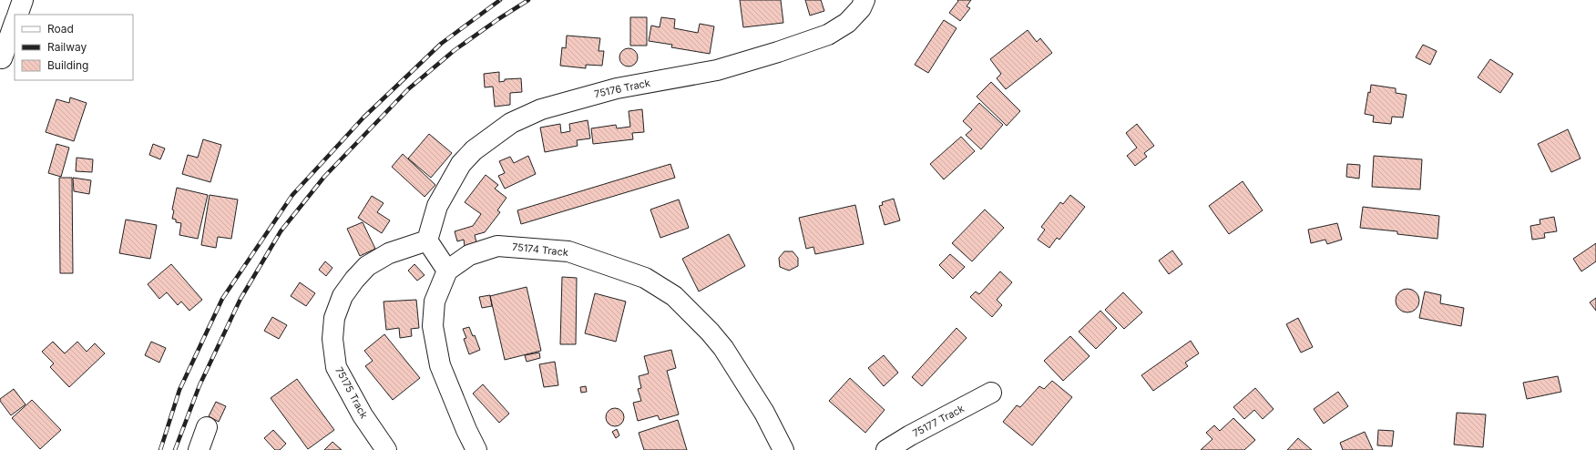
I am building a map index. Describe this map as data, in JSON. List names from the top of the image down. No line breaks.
{"streets":{"street":["75176 Track","75174 Track","75175 Track","75177 Track"]},"crossings":[["75176 Track","75175 Track"]],"legend":["Road","Railway","Building"]}
